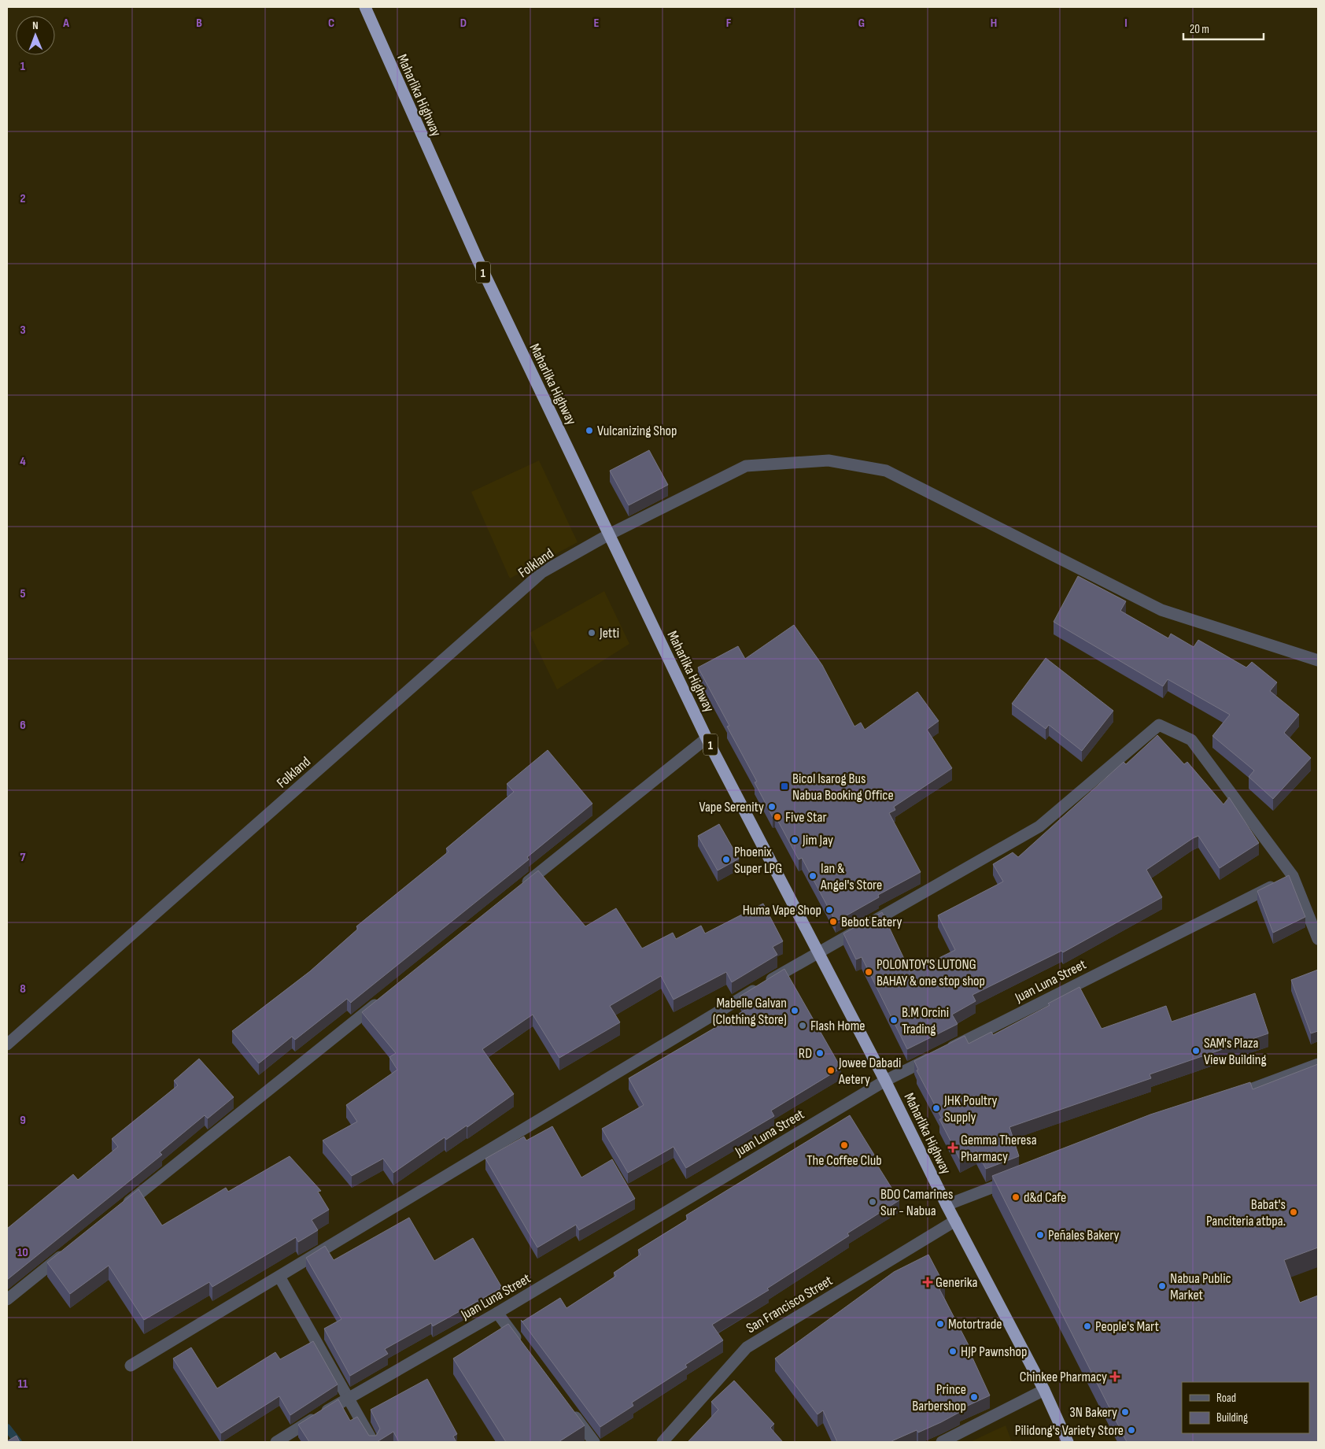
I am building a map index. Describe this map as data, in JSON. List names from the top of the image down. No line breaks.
{"streets":{"highway":["Maharlika Highway","1"],"street":["Folkland","Juan Luna Street","San Francisco Street"]},"crossings":[["Maharlika Highway","Folkland"],["Maharlika Highway","Juan Luna Street"],["Maharlika Highway","San Francisco Street"]],"places":{"other":["Vulcanizing Shop","Jetti","Vape Serenity","Five Star","Jim Jay","Phoenix Super LPG","Ian & Angel's Store","Huma Vape Shop","Bebot Eatery","POLONTOY'S LUTONG BAHAY & one stop shop","Mabelle Galvan (Clothing Store)","B.M Orcini Trading","Flash Home","SAM's Plaza View Building","RD","Jowee Dabadi Aetery","JHK Poultry Supply","The Coffee Club","d&d Cafe","BDO Camarines Sur - Nabua","Babat's Panciteria atbpa.","Peñales Bakery","Nabua Public Market","Motortrade","People's Mart","HJP Pawnshop","Prince Barbershop","3N Bakery","Pilidong's Variety Store"],"transit":["Bicol Isarog Bus Nabua Booking Office"],"health":["Gemma Theresa Pharmacy","Generika","Chinkee Pharmacy"]},"legend":["Road","Building"],"scale_bar":"20 m","north":"top","grid":{"columns":["A","B","C","D","E","F","G","H","I"],"rows":["1","2","3","4","5","6","7","8","9","10","11"]}}
